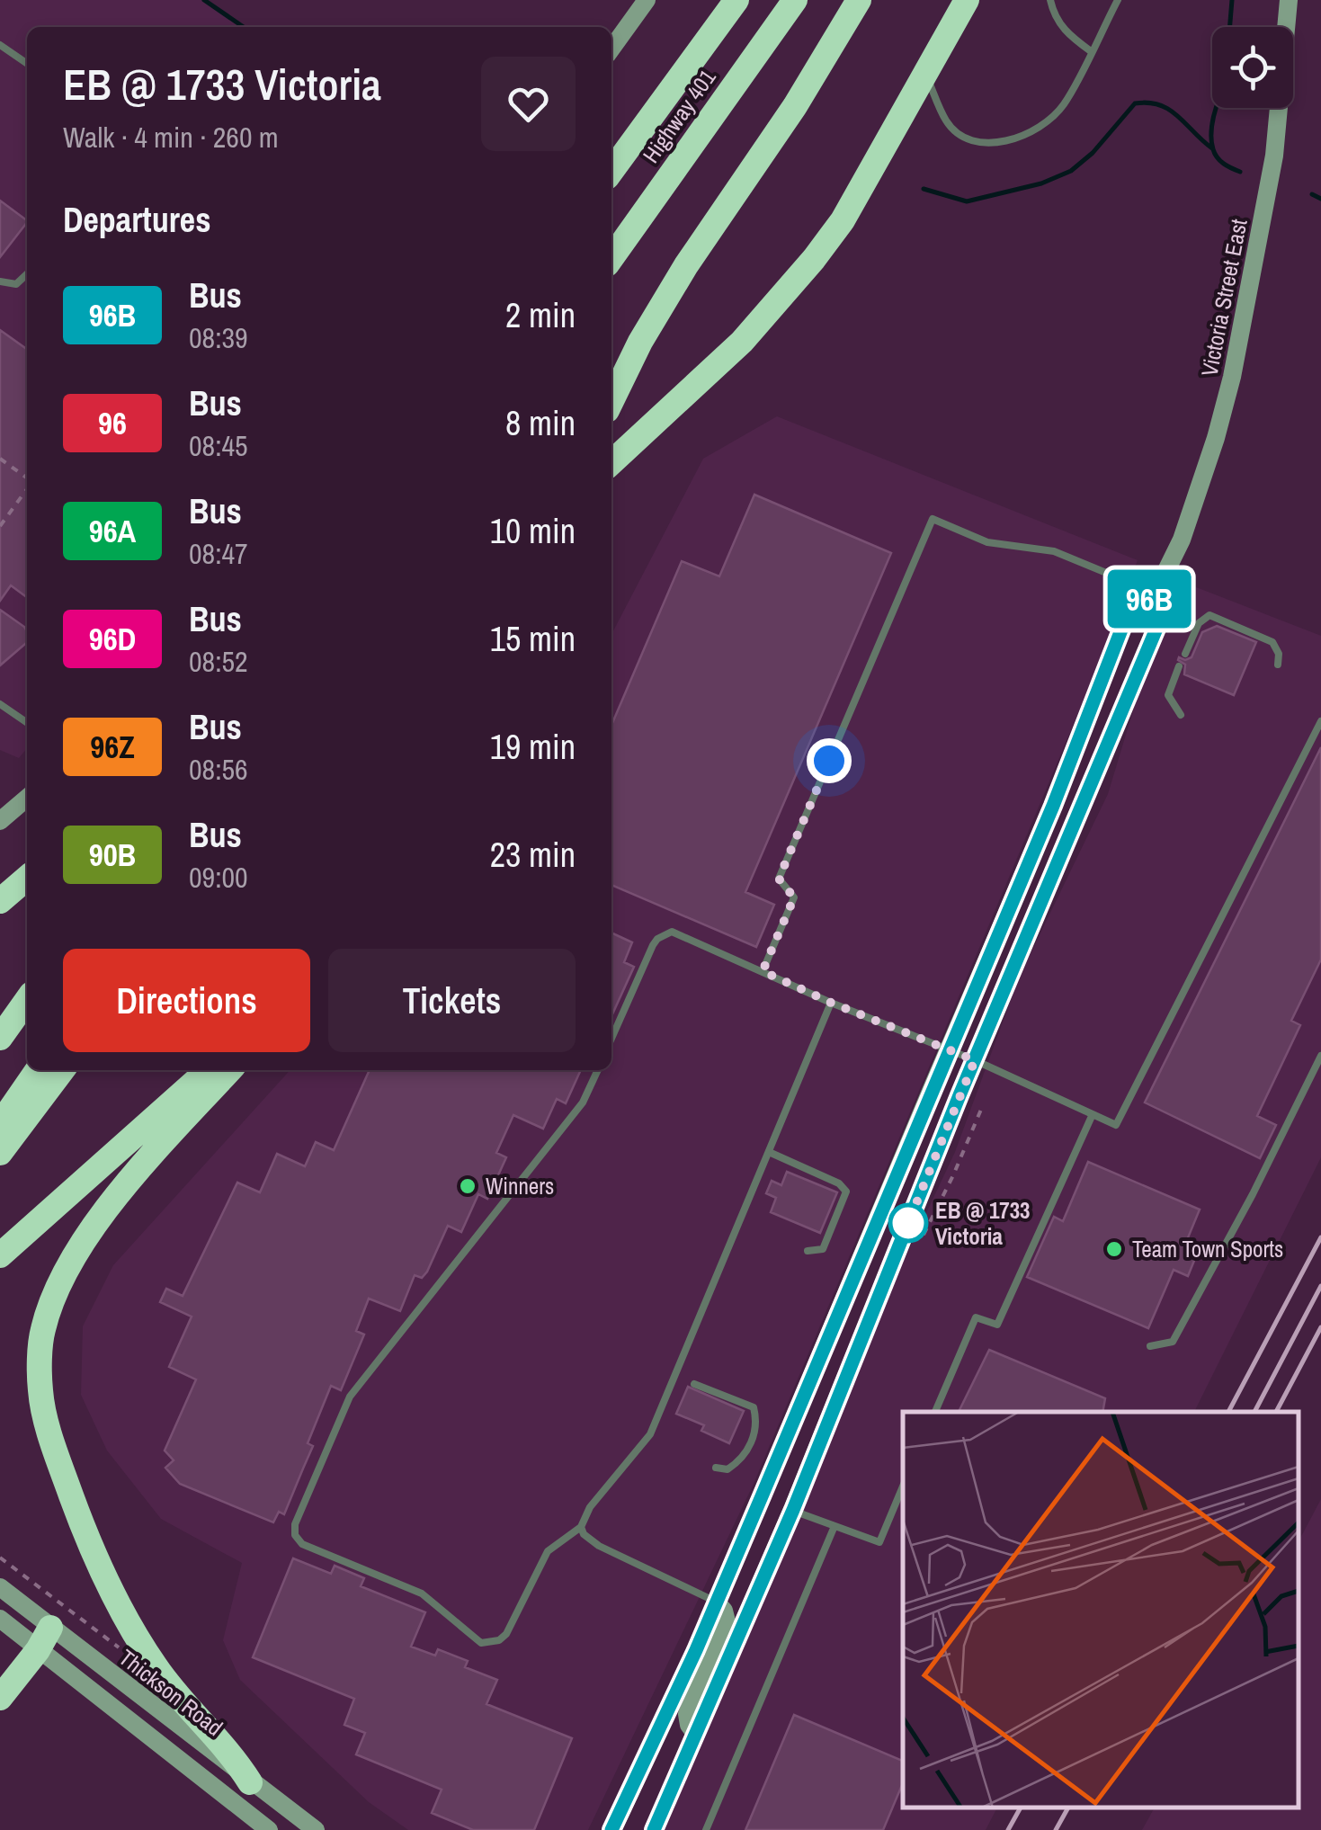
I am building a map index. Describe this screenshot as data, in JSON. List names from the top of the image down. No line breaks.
{"streets":{"highway":["Highway 401"],"main road":["Victoria Street East","Thickson Road"]},"places":["Winners","EB @ 1733 Victoria","Team Town Sports"],"lines":["bus line 96B"],"page":{"on_map":"96B","heading":[["EB @ 1733 Victoria","Walk · 4 min · 260 m"],"Departures"],"list":[{"mark":"96B","name":"Bus","note":"08:39","value":"2 min"},{"mark":"96","name":"Bus","note":"08:45","value":"8 min"},{"mark":"96A","name":"Bus","note":"08:47","value":"10 min"},{"mark":"96D","name":"Bus","note":"08:52","value":"15 min"},{"mark":"96Z","name":"Bus","note":"08:56","value":"19 min"},{"mark":"90B","name":"Bus","note":"09:00","value":"23 min"}],"buttons":["Directions","Tickets"]}}
